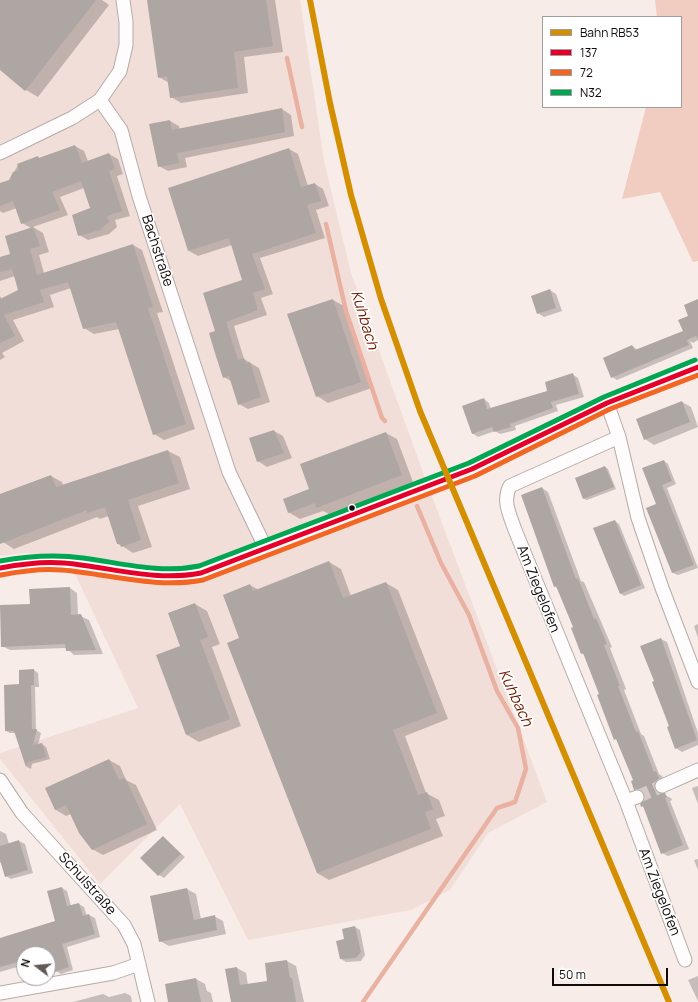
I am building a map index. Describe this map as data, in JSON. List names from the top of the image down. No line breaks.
{"streets":{"street":["Bachstraße","Am Ziegelofen","Schulstraße"]},"water":["Kuhbach"],"lines":["rail line RB53","transit line N32","transit line 137","transit line 72"],"legend":["Bahn RB53","137","72","N32"],"scale_bar":"50 m","north":"left"}
